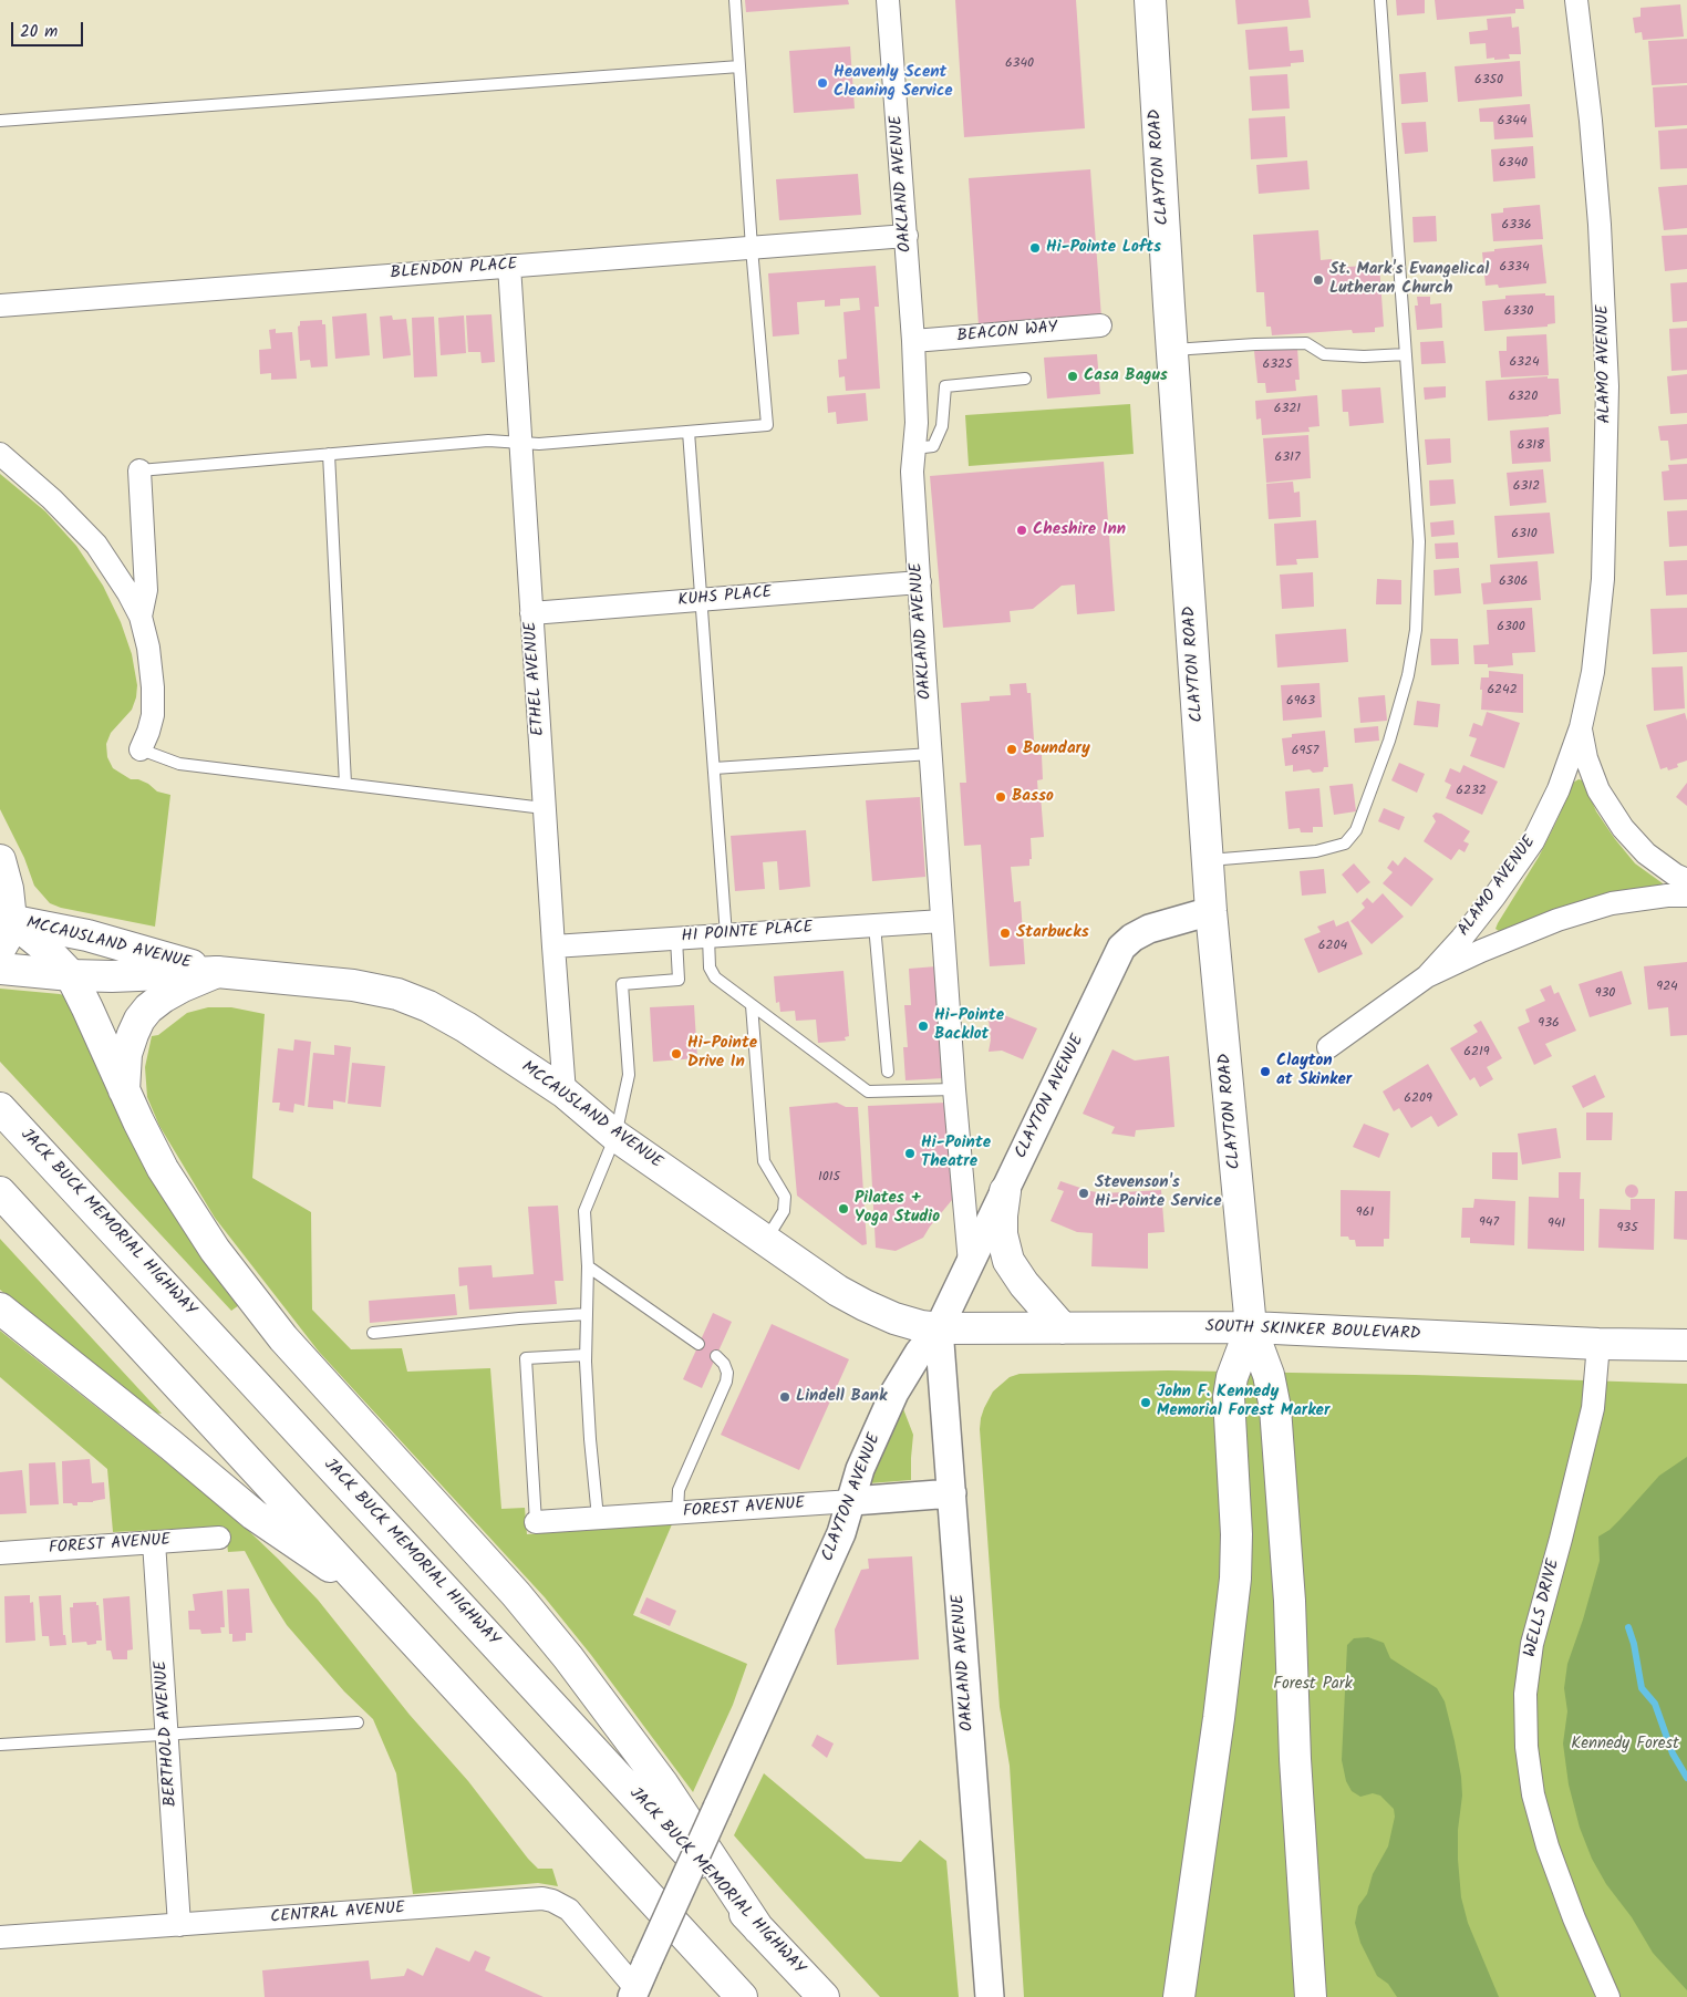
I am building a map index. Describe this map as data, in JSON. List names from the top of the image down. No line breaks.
{"streets":{"main road":["CLAYTON ROAD","MCCAUSLAND AVENUE","JACK BUCK MEMORIAL HIGHWAY","SOUTH SKINKER BOULEVARD"],"street":["OAKLAND AVENUE","BLENDON PLACE","BEACON WAY","ALAMO AVENUE","KUHS PLACE","ETHEL AVENUE","HI POINTE PLACE","CLAYTON AVENUE","FOREST AVENUE","WELLS DRIVE","BERTHOLD AVENUE","CENTRAL AVENUE"]},"crossings":[["CLAYTON ROAD","CLAYTON AVENUE"],["CLAYTON ROAD","SOUTH SKINKER BOULEVARD"],["OAKLAND AVENUE","BLENDON PLACE"],["OAKLAND AVENUE","BEACON WAY"],["OAKLAND AVENUE","KUHS PLACE"],["OAKLAND AVENUE","HI POINTE PLACE"],["OAKLAND AVENUE","MCCAUSLAND AVENUE"],["OAKLAND AVENUE","CLAYTON AVENUE"],["OAKLAND AVENUE","SOUTH SKINKER BOULEVARD"],["OAKLAND AVENUE","FOREST AVENUE"],["BLENDON PLACE","ETHEL AVENUE"],["KUHS PLACE","ETHEL AVENUE"],["ETHEL AVENUE","HI POINTE PLACE"],["ETHEL AVENUE","MCCAUSLAND AVENUE"],["MCCAUSLAND AVENUE","CLAYTON AVENUE"],["MCCAUSLAND AVENUE","SOUTH SKINKER BOULEVARD"],["CLAYTON AVENUE","SOUTH SKINKER BOULEVARD"],["CLAYTON AVENUE","FOREST AVENUE"],["CLAYTON AVENUE","CENTRAL AVENUE"],["SOUTH SKINKER BOULEVARD","WELLS DRIVE"],["FOREST AVENUE","BERTHOLD AVENUE"],["BERTHOLD AVENUE","CENTRAL AVENUE"]],"parks":["Forest Park","Kennedy Forest"],"places":["Heavenly Scent Cleaning Service","Hi-Pointe Lofts","St. Mark's Evangelical Lutheran Church","Casa Bagus","Cheshire Inn","Boundary","Basso","Starbucks","Hi-Pointe Backlot","Hi-Pointe Drive In","Clayton at Skinker","Hi-Pointe Theatre","Stevenson's Hi-Pointe Service","Pilates + Yoga Studio","Lindell Bank","John F. Kennedy Memorial Forest Marker"],"house_numbers":["6340","6350","6344","6340","6336","6334","6330","6324","6325","6320","6321","6318","6317","6312","6310","6306","6300","6242","6963","6957","6232","6204","924","930","936","6219","6209","1015","961","947","941","935"],"scale_bar":"20 m"}
